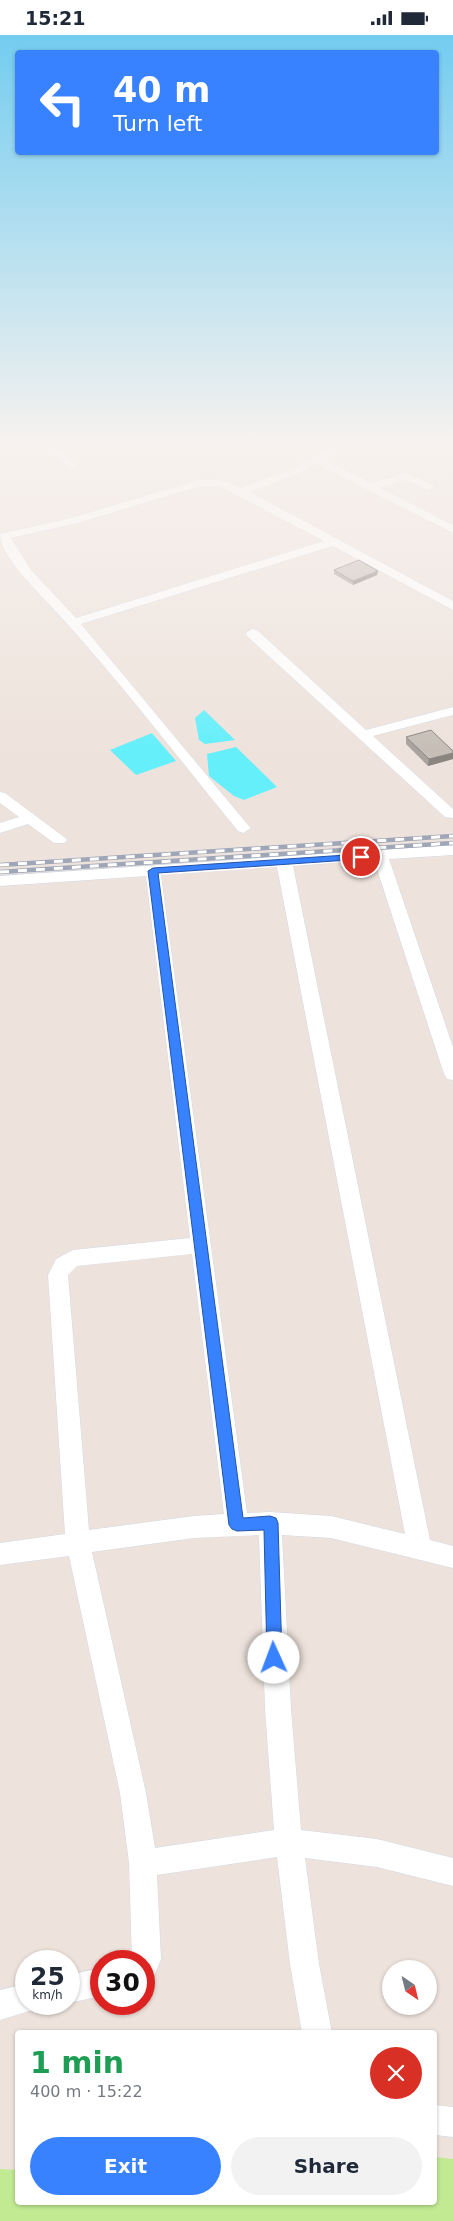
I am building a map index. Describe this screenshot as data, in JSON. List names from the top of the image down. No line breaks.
{"north":"bottom right","page":{"status":"15:21","turn":["40 m","Turn left"],"speed":"25 km/h","limit":"30","heading":["1 min","400 m · 15:22"],"buttons":["Exit","Share"]}}
